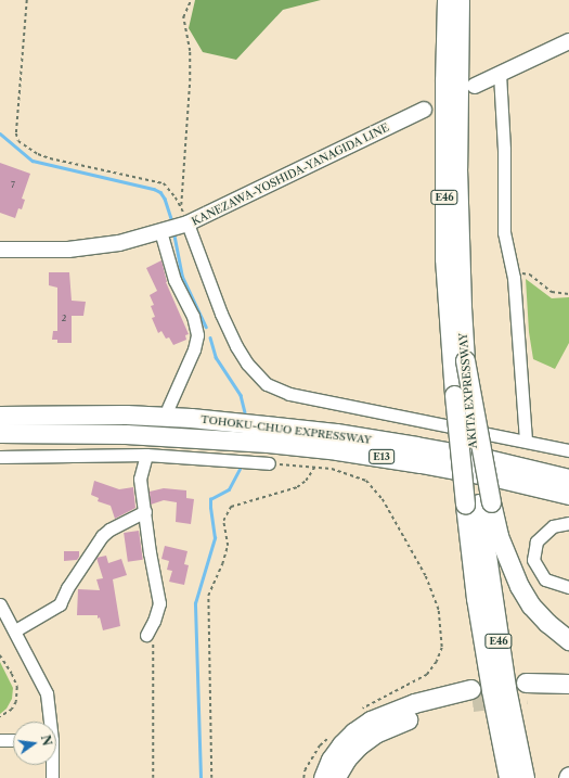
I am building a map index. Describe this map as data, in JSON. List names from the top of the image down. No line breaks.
{"streets":{"highway":["E46","AKITA EXPRESSWAY","TOHOKU-CHUO EXPRESSWAY","E13"],"main road":["KANEZAWA-YOSHIDA-YANAGIDA LINE"]},"house_numbers":["7","2"],"north":"right"}
